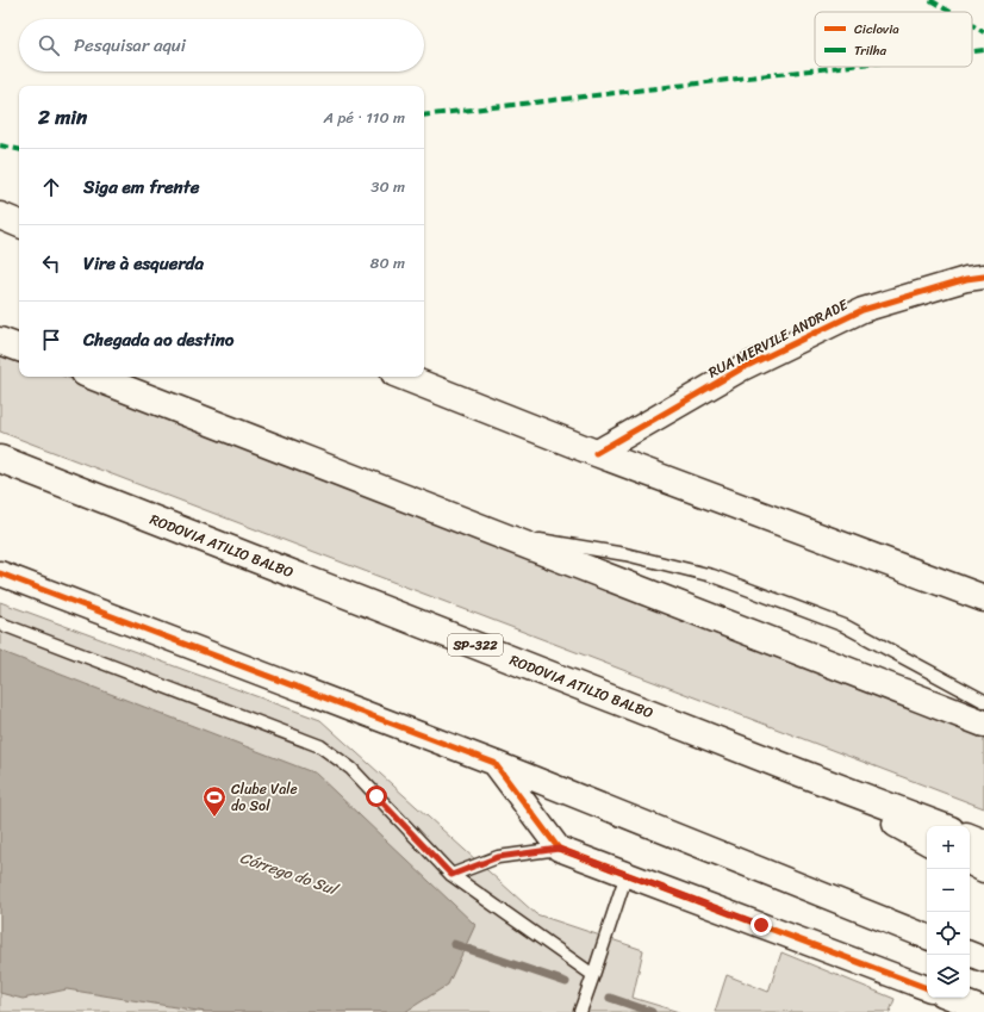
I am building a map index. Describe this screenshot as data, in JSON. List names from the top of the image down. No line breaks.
{"streets":{"main road":["RODOVIA ATILIO BALBO","SP-322"],"street":["RUA MERVILE ANDRADE"]},"water":["Córrego do Sul"],"places":{"sports":["Clube Vale do Sol"]},"legend":["Ciclovia","Trilha"],"page":{"search":"Pesquisar aqui","heading":["2 min","A pé · 110 m"],"list":[["Siga em frente","30 m"],["Vire à esquerda","80 m"],"Chegada ao destino"],"map_buttons":["+","−"]}}
